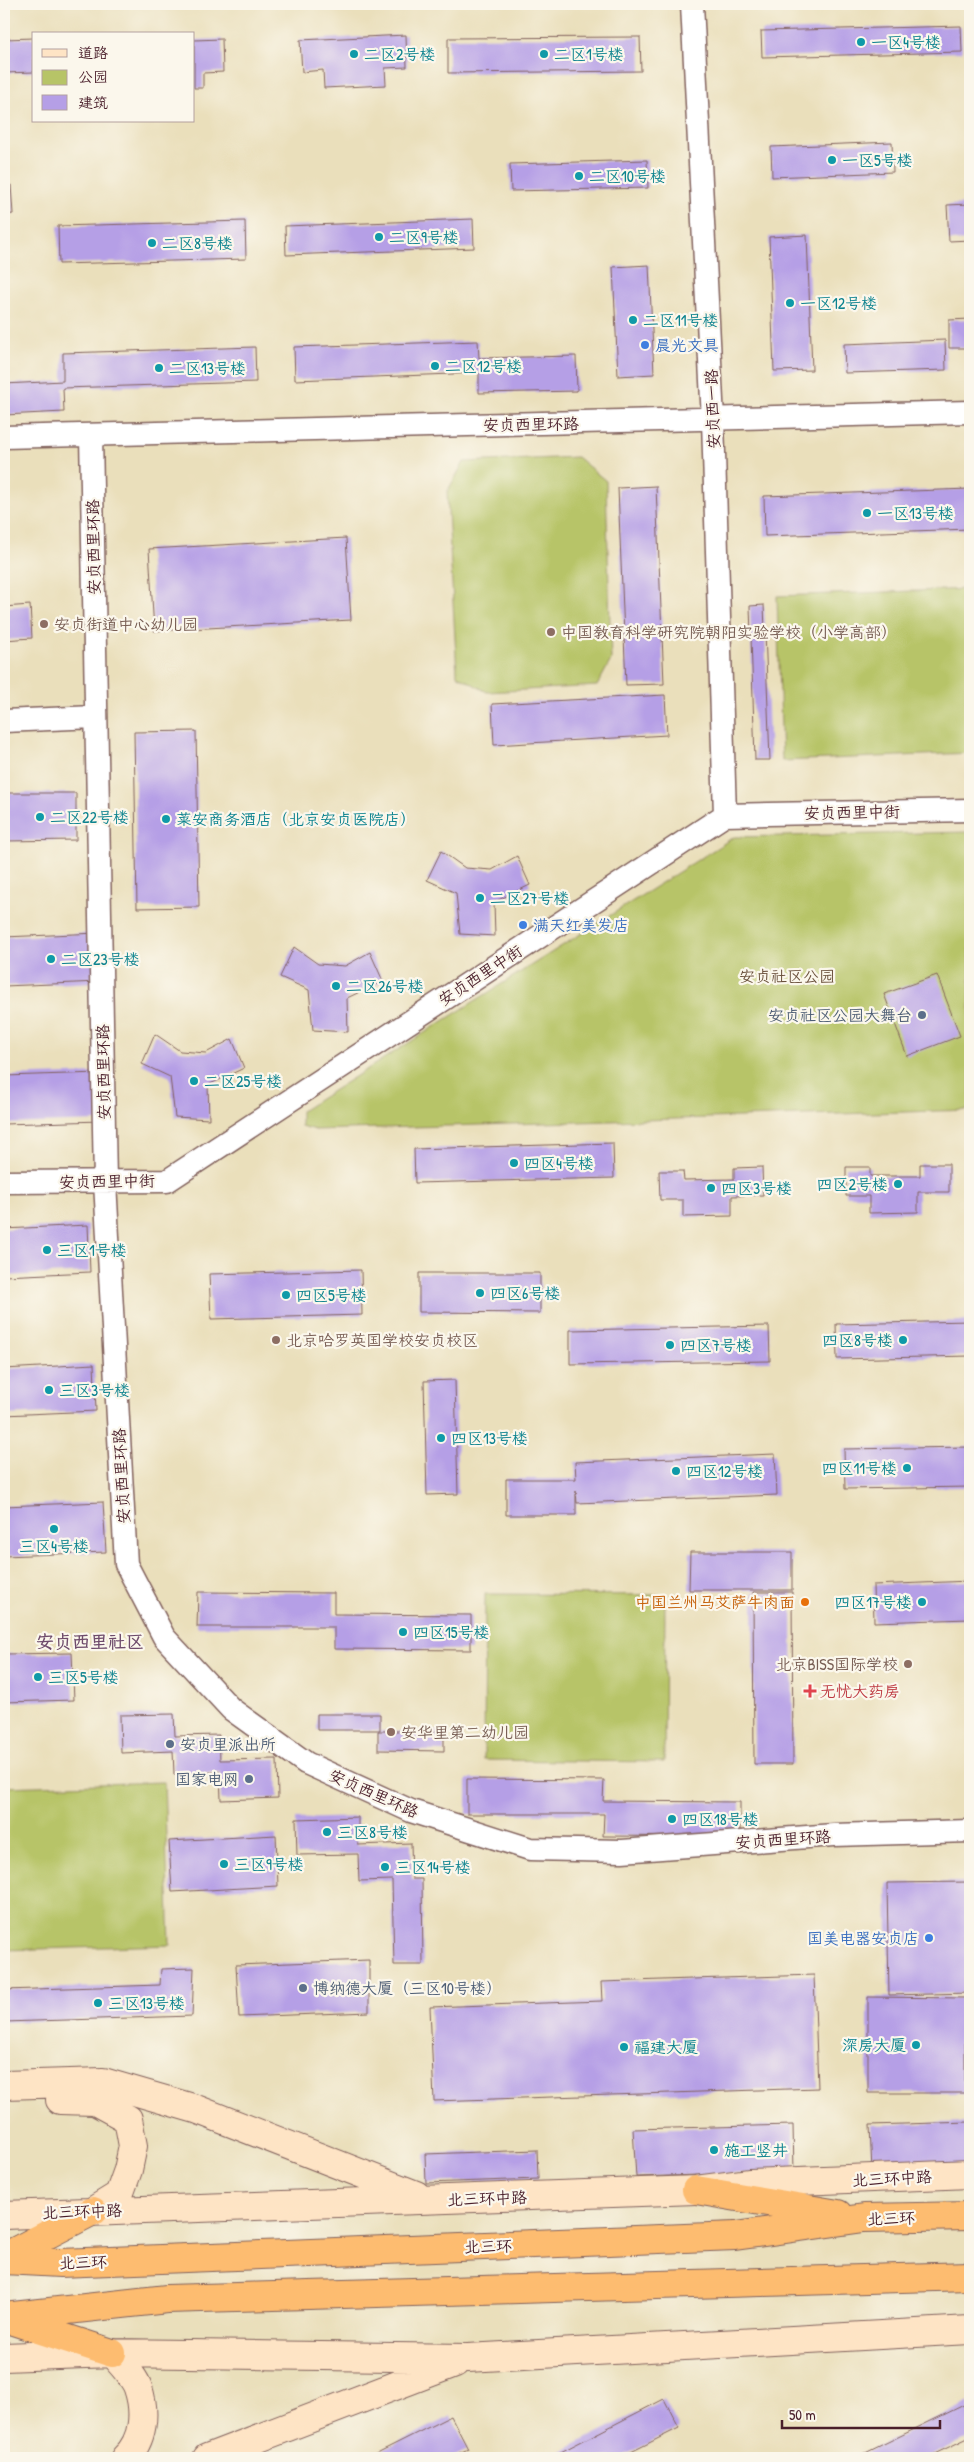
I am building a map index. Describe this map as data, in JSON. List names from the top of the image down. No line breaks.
{"streets":{"highway":["北三环"],"street":["安贞西一路","安贞西里环路","安贞西里中街","北三环中路"]},"crossings":[["安贞西一路","安贞西里环路"],["安贞西一路","安贞西里中街"],["安贞西里环路","安贞西里中街"]],"districts":["安贞西里社区"],"parks":["安贞社区公园"],"places":{"other":["一区4号楼","二区2号楼","二区1号楼","一区5号楼","二区10号楼","二区9号楼","二区8号楼","一区12号楼","二区11号楼","晨光文具","二区12号楼","二区13号楼","一区13号楼","安贞街道中心幼儿园","中国教育科学研究院朝阳实验学校（小学高部）","二区22号楼","莱安商务酒店（北京安贞医院店）","二区27号楼","满天红美发店","二区23号楼","二区26号楼","安贞社区公园大舞台","二区25号楼","四区4号楼","四区2号楼","四区3号楼","三区1号楼","四区6号楼","四区5号楼","北京哈罗英国学校安贞校区","四区8号楼","四区7号楼","三区3号楼","四区13号楼","四区11号楼","四区12号楼","三区4号楼","中国兰州马艾萨牛肉面","四区17号楼","四区15号楼","北京BISS国际学校","三区5号楼","安华里第二幼儿园","安贞里派出所","国家电网","四区18号楼","三区8号楼","三区9号楼","三区14号楼","国美电器安贞店","博纳德大厦（三区10号楼）","三区13号楼","深房大厦","福建大厦","施工竖井"],"health":["无忧大药房"]},"legend":["道路","公园","建筑"],"scale_bar":"50 m"}
